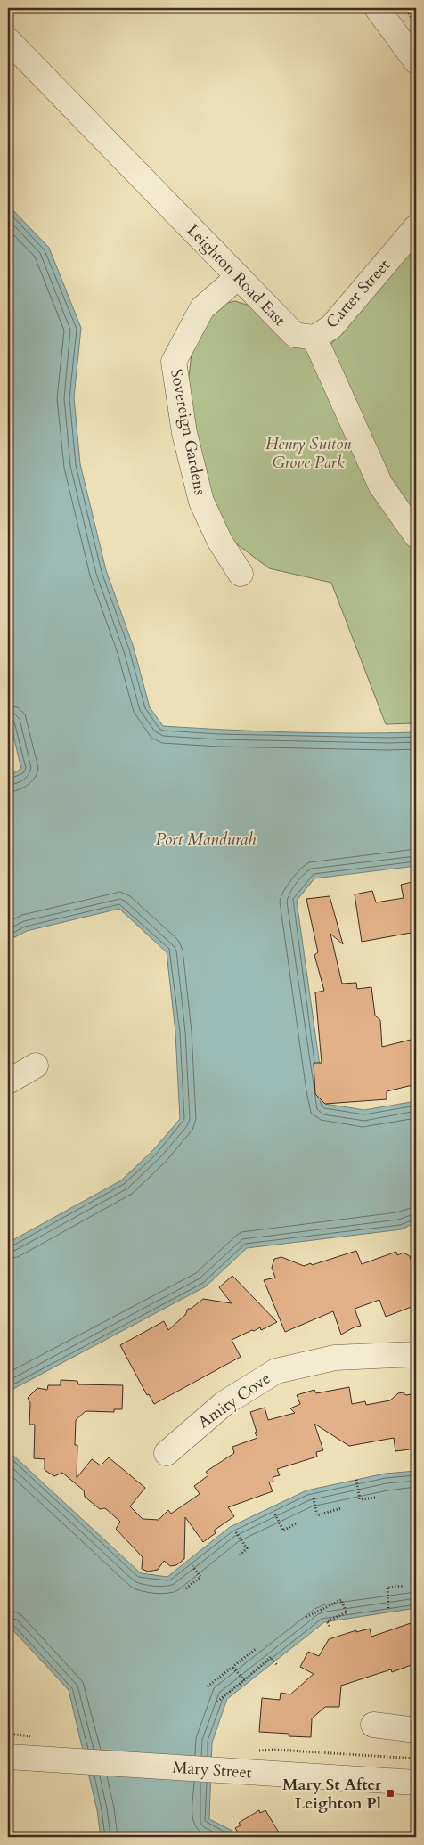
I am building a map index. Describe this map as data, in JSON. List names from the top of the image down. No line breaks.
{"streets":{"street":["Leighton Road East","Carter Street","Sovereign Gardens","Amity Cove","Mary Street"]},"crossings":[["Leighton Road East","Carter Street"],["Leighton Road East","Sovereign Gardens"]],"water":["Port Mandurah"],"parks":["Henry Sutton Grove Park"],"places":{"transit":["Mary St After Leighton Pl"]}}
